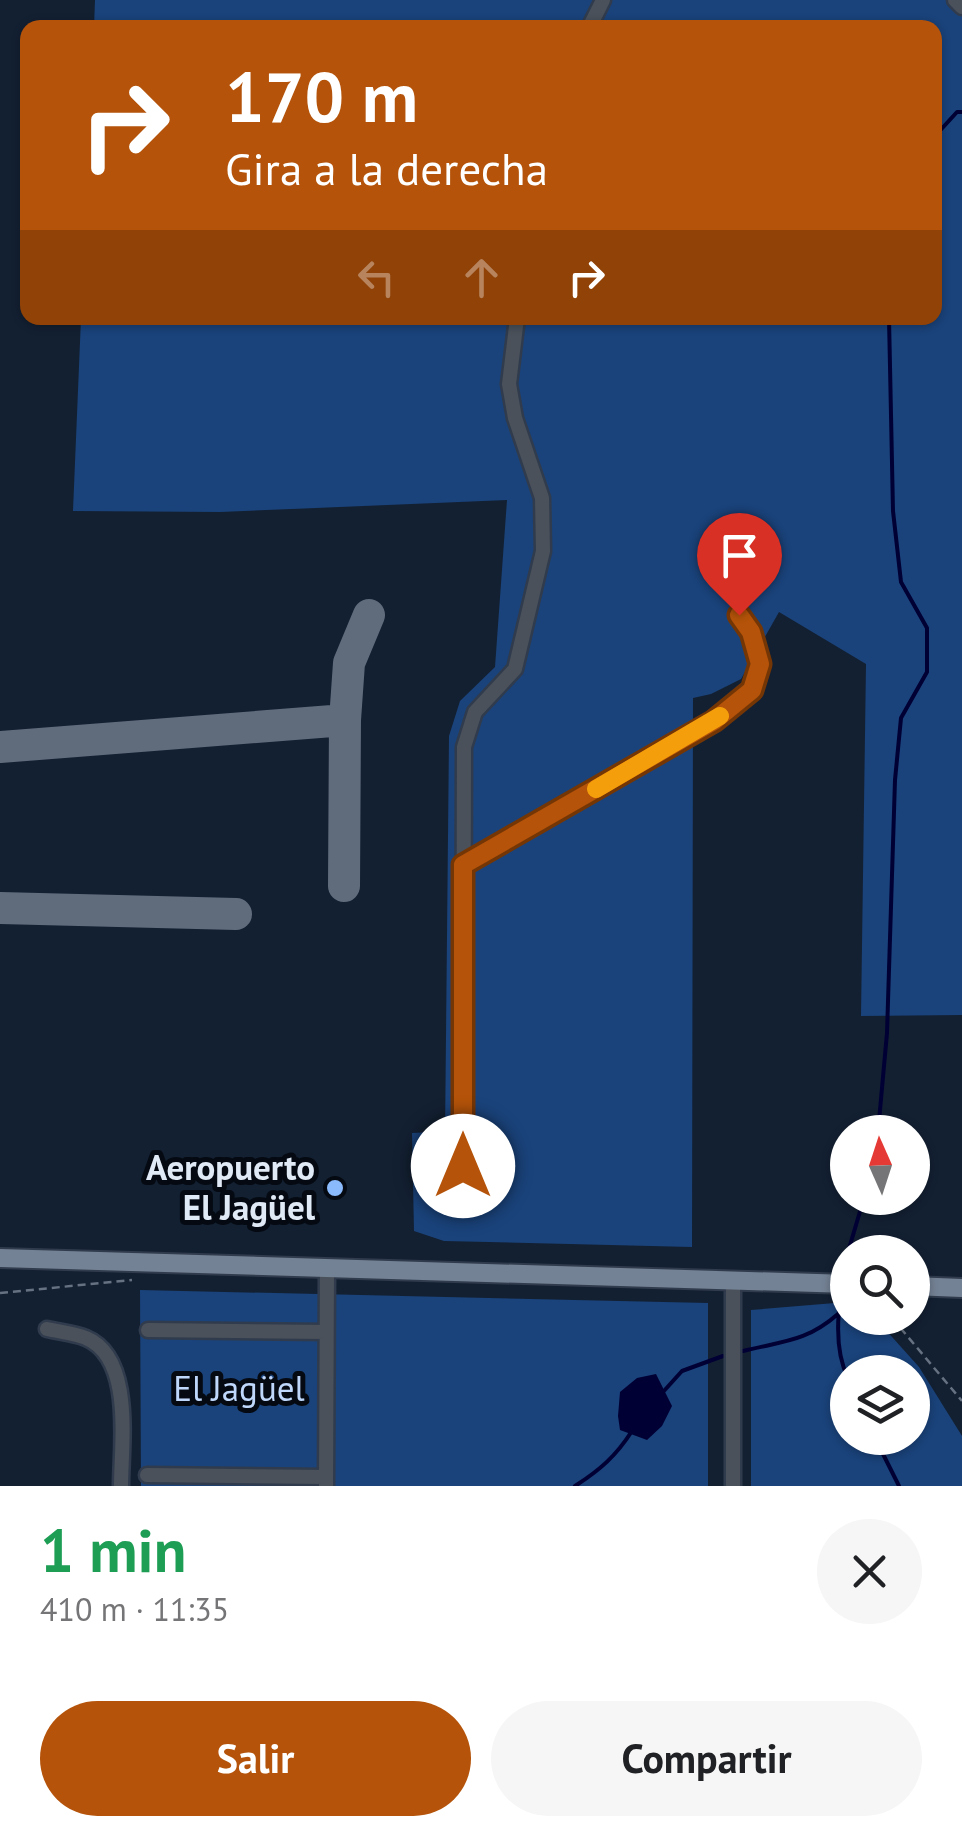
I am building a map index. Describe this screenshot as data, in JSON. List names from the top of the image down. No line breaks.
{"parks":["El Jagüel"],"places":["Aeropuerto El Jagüel"],"north":"top","page":{"turn":["170 m","Gira a la derecha"],"heading":["1 min","410 m · 11:35"],"buttons":["Salir","Compartir"]}}
